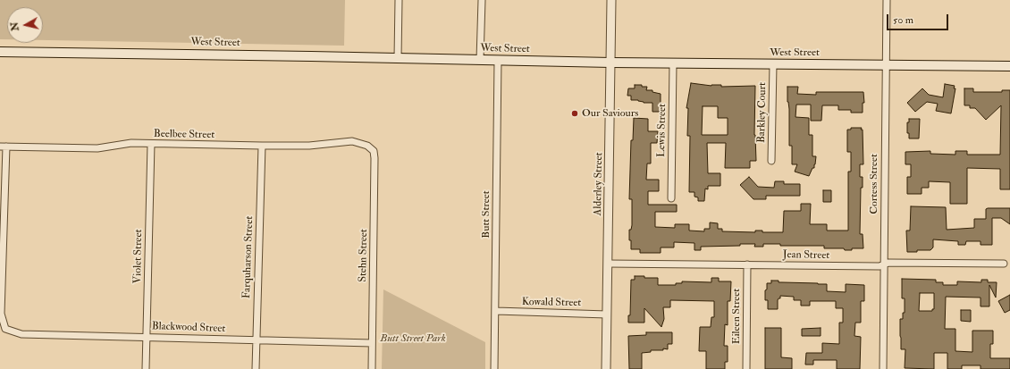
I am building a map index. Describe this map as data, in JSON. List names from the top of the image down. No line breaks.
{"streets":{"main road":["West Street"],"street":["Barkley Court","Lewis Street","Beelbee Street","Alderley Street","Cortess Street","Butt Street","Stehn Street","Jean Street","Violet Street","Farquharson Street","Kowald Street","Eileen Street","Blackwood Street"]},"crossings":[["West Street","Barkley Court"],["West Street","Lewis Street"],["West Street","Alderley Street"],["West Street","Cortess Street"],["West Street","Butt Street"],["Beelbee Street","Stehn Street"],["Beelbee Street","Violet Street"],["Beelbee Street","Farquharson Street"],["Alderley Street","Jean Street"],["Alderley Street","Kowald Street"],["Cortess Street","Jean Street"],["Butt Street","Kowald Street"],["Stehn Street","Blackwood Street"],["Jean Street","Eileen Street"],["Violet Street","Blackwood Street"],["Farquharson Street","Blackwood Street"]],"parks":["Butt Street Park"],"places":["Our Saviours"],"scale_bar":"50 m","north":"left"}
